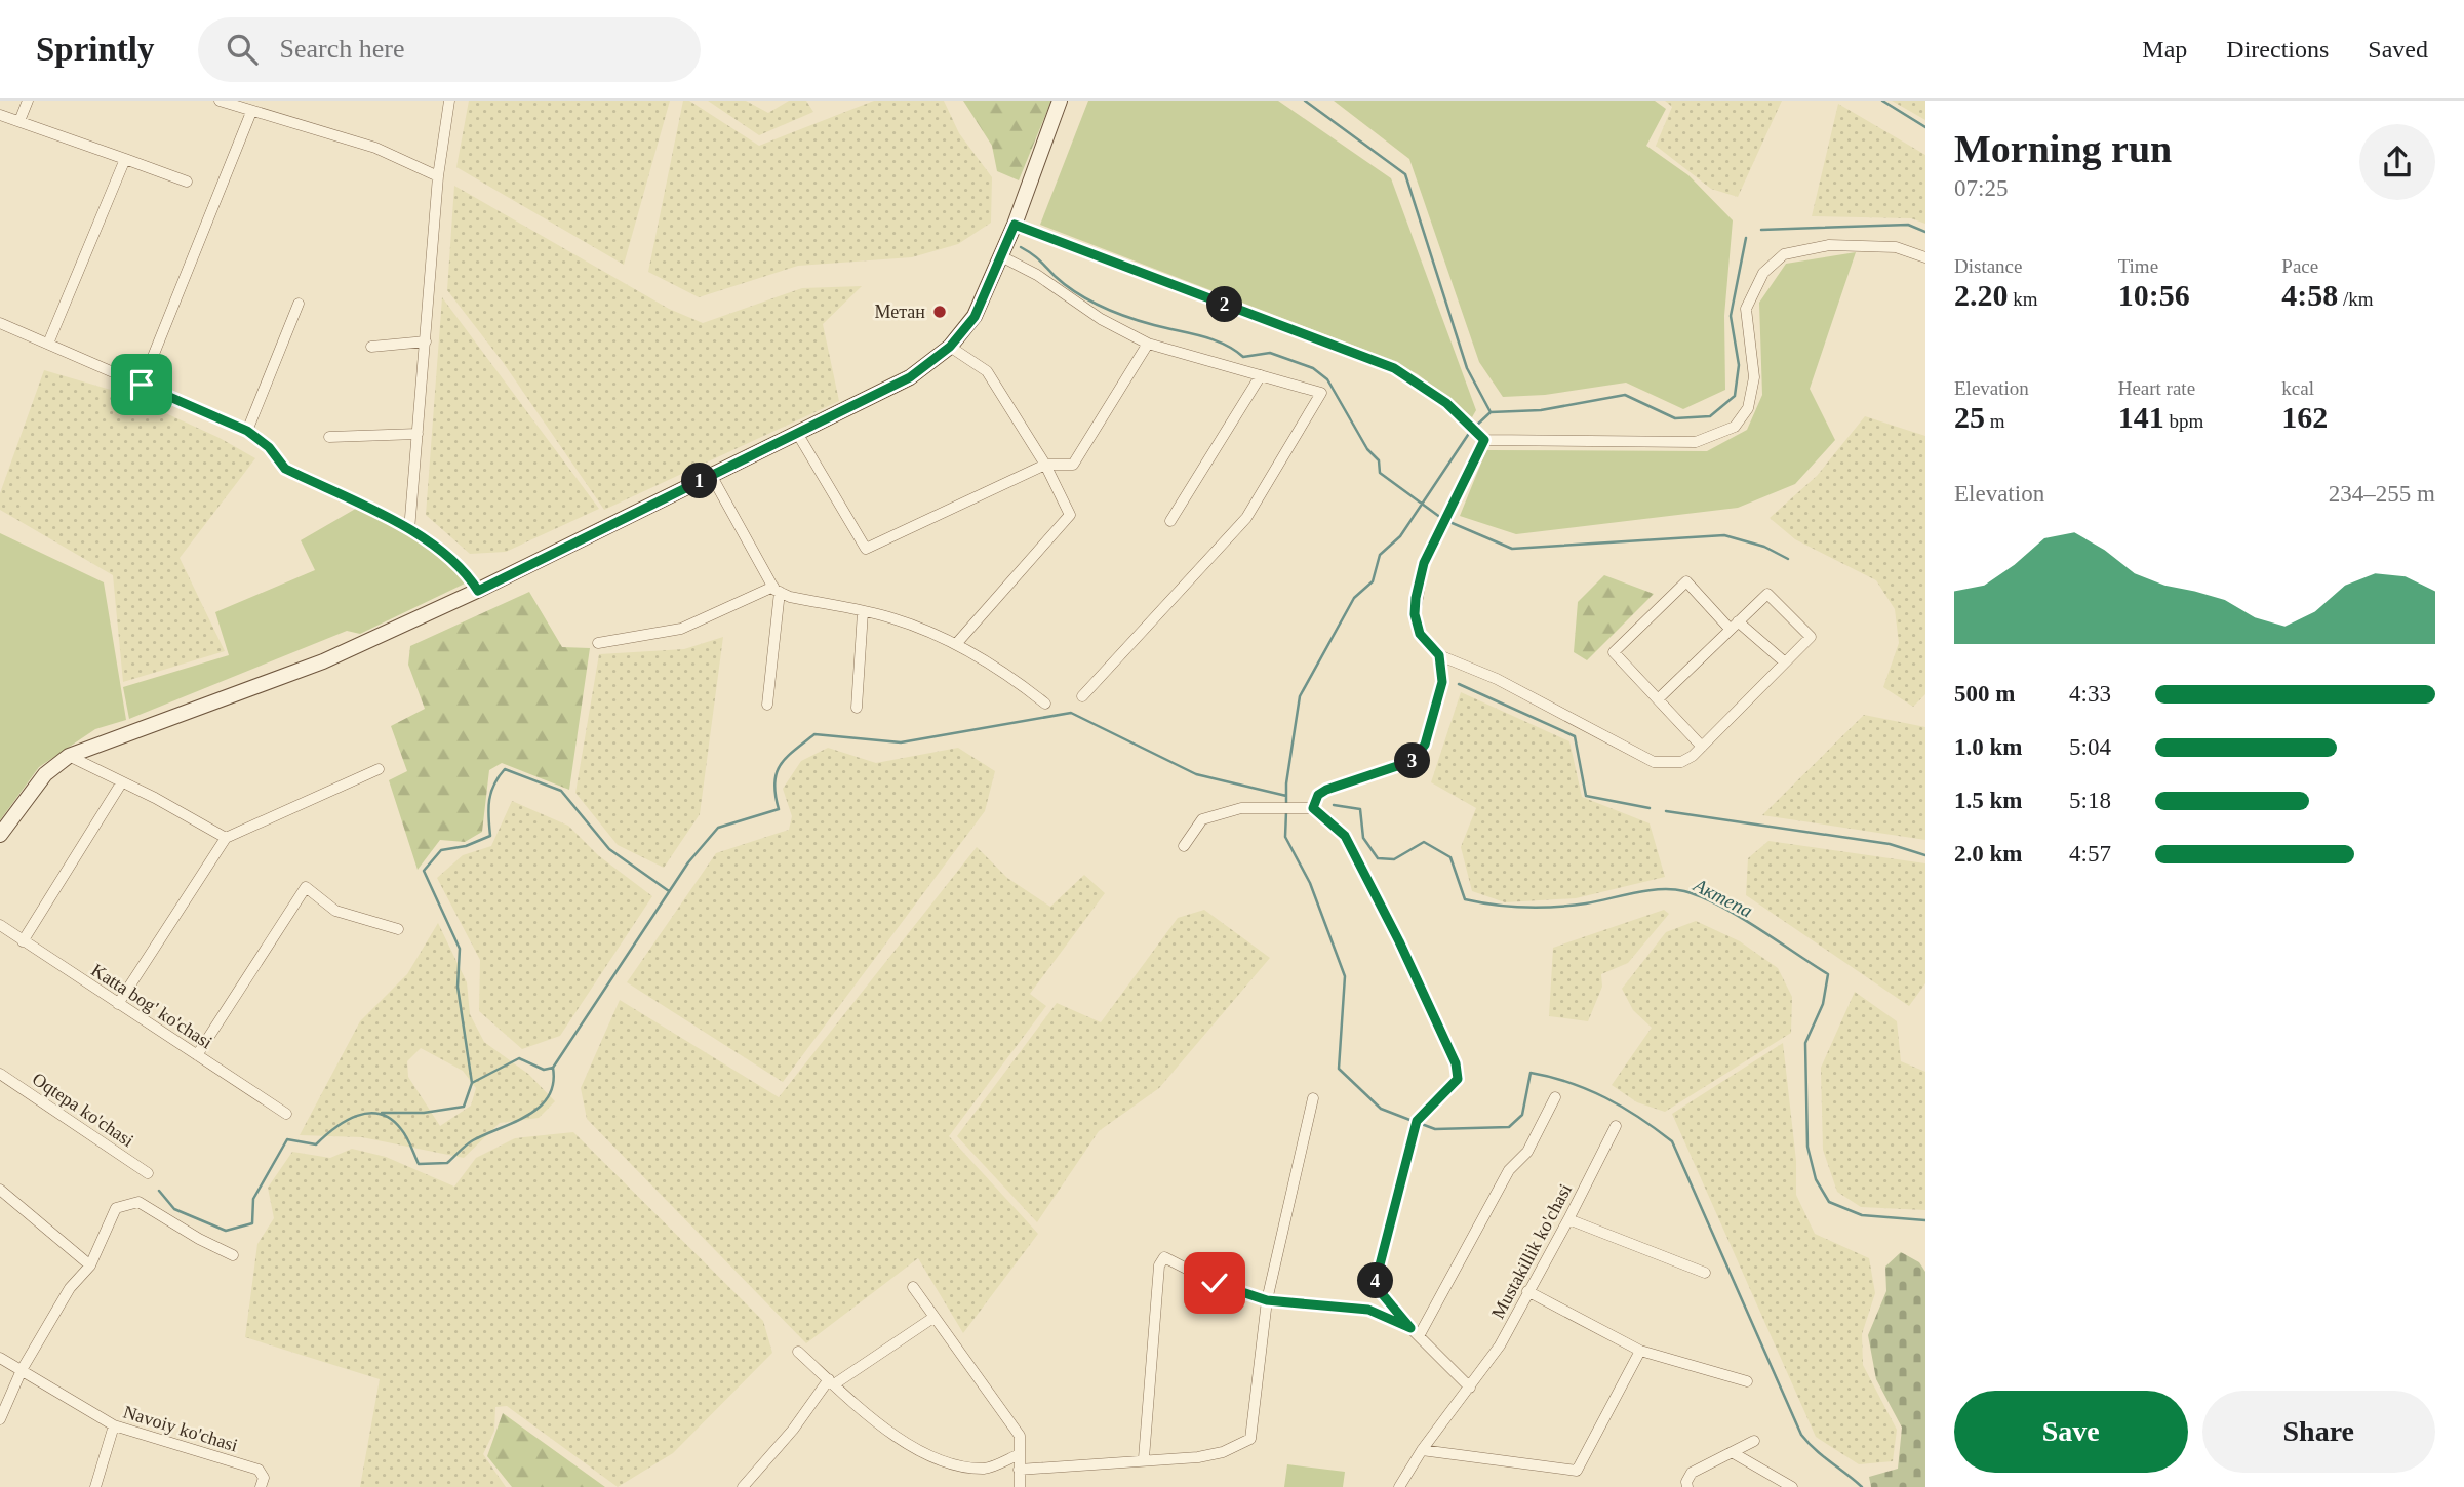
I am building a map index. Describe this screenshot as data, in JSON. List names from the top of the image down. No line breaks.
{"streets":{"street":["Katta bog' ko'chasi","Oqtepa ko'chasi","Mustakillik ko'chasi","Navoiy ko'chasi"]},"water":["Актепа"],"places":["Метан"],"page":{"header":"Sprintly","search":"Search here","nav":["Map","Directions","Saved"],"heading":["Morning run","07:25"],"stats":[["Distance","2.20 km"],["Time","10:56"],["Pace","4:58 /km"],["Elevation","25 m"],["Heart rate","141 bpm"],["kcal","162"]],"pins":["2","1","3","4"],"chart":["Elevation","234–255 m"],"list":[{"name":"500 m","note":"4:33"},{"name":"1.0 km","note":"5:04"},{"name":"1.5 km","note":"5:18"},{"name":"2.0 km","note":"4:57"}],"buttons":["Save","Share"]}}
